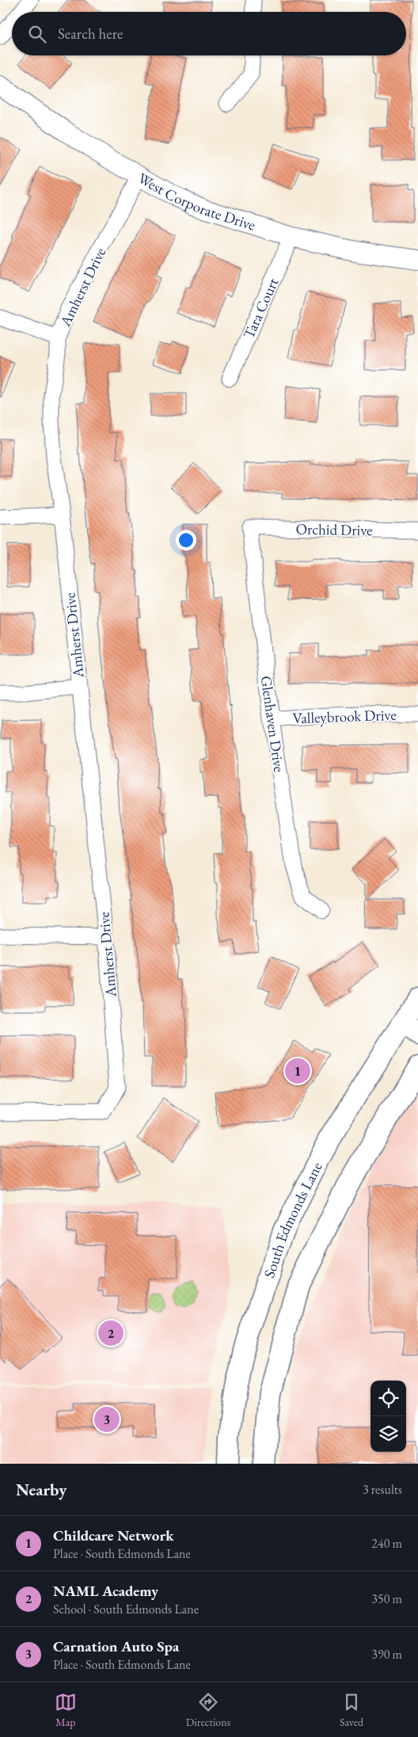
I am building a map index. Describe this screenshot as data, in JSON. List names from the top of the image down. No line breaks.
{"streets":{"main road":["South Edmonds Lane"],"street":["West Corporate Drive","Amherst Drive","Tara Court","Orchid Drive","Valleybrook Drive","Glenhaven Drive"]},"crossings":[["West Corporate Drive","Amherst Drive"],["West Corporate Drive","Tara Court"],["Orchid Drive","Glenhaven Drive"],["Valleybrook Drive","Glenhaven Drive"]],"page":{"search":"Search here","pins":["1","2","3"],"heading":["Nearby","3 results"],"list":[{"mark":"1","name":"Childcare Network","note":"Place · South Edmonds Lane","value":"240 m"},{"mark":"2","name":"NAML Academy","note":"School · South Edmonds Lane","value":"350 m"},{"mark":"3","name":"Carnation Auto Spa","note":"Place · South Edmonds Lane","value":"390 m"}],"nav":["Map","Directions","Saved"]}}
